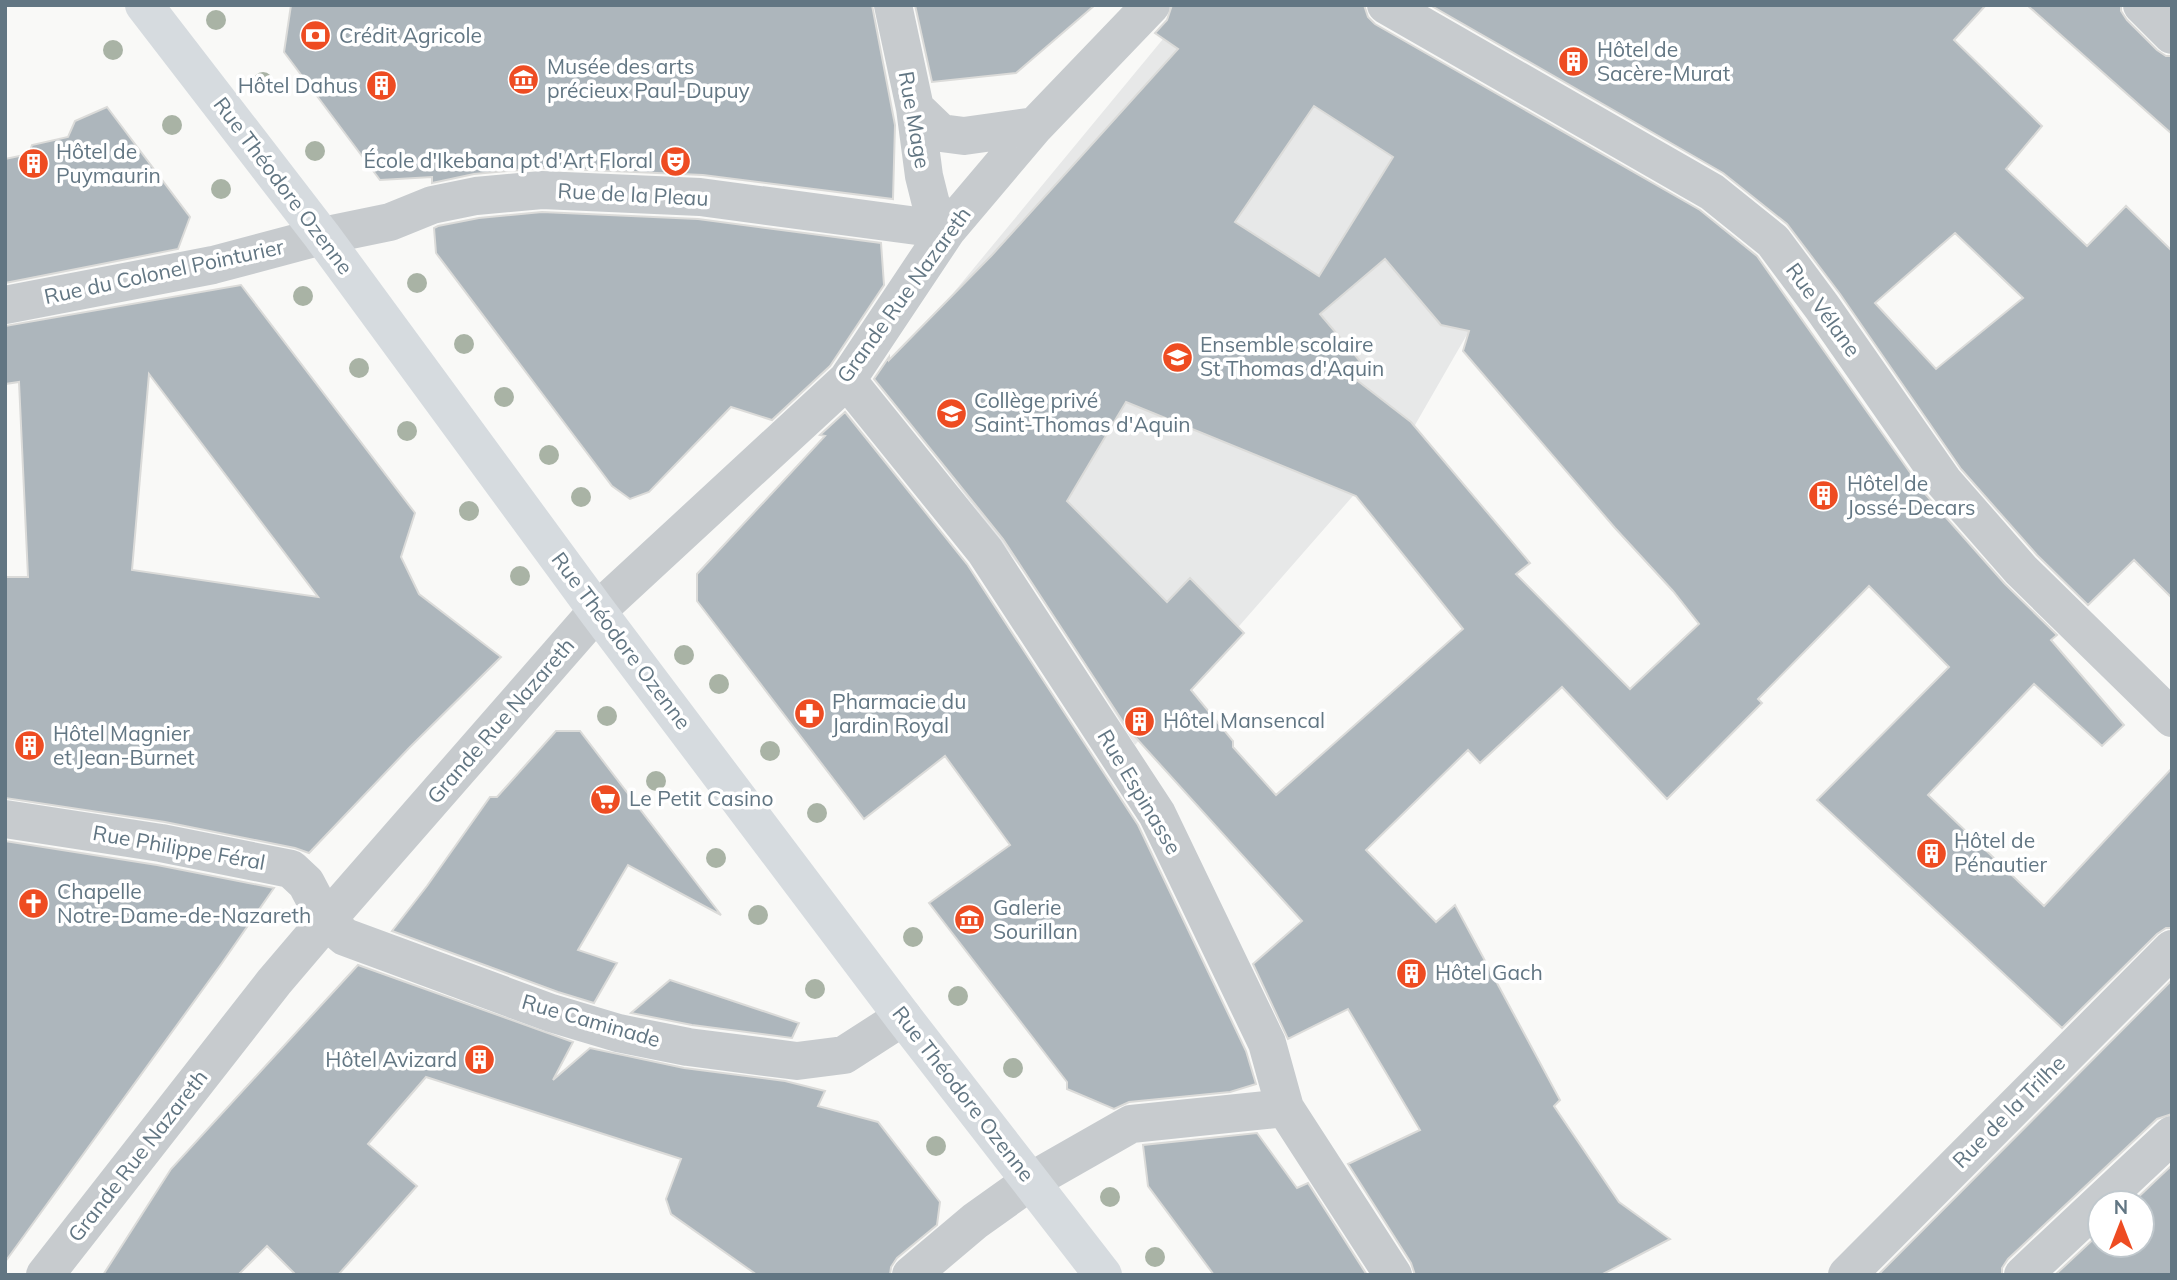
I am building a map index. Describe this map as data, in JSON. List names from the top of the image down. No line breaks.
{"streets":{"street":["Rue Mage","Rue Théodore Ozenne","Rue de la Pleau","Rue du Colonel Pointurier","Grande Rue Nazareth","Rue Vélane","Rue Espinasse","Rue Philippe Féral","Rue Caminade","Rue de la Trilhe"]},"crossings":[["Rue Mage","Rue de la Pleau"],["Rue Mage","Grande Rue Nazareth"],["Rue Théodore Ozenne","Rue de la Pleau"],["Rue Théodore Ozenne","Rue du Colonel Pointurier"],["Rue Théodore Ozenne","Grande Rue Nazareth"],["Rue Théodore Ozenne","Rue Caminade"],["Rue de la Pleau","Rue du Colonel Pointurier"],["Rue de la Pleau","Grande Rue Nazareth"],["Grande Rue Nazareth","Rue Espinasse"],["Grande Rue Nazareth","Rue Philippe Féral"],["Grande Rue Nazareth","Rue Caminade"],["Rue Philippe Féral","Rue Caminade"]],"places":{"bank":["Crédit Agricole"],"building":["Hôtel de Sacère-Murat","Hôtel Dahus","Hôtel de Puymaurin","Hôtel de Jossé-Decars","Hôtel Mansencal","Hôtel Magnier et Jean-Burnet","Hôtel de Pénautier","Hôtel Gach","Hôtel Avizard"],"museum":["Musée des arts précieux Paul-Dupuy","Galerie Sourillan"],"theatre":["École d'Ikebana pt d'Art Floral"],"school or university":["Ensemble scolaire St Thomas d'Aquin","Collège privé Saint-Thomas d'Aquin"],"pharmacy":["Pharmacie du Jardin Royal"],"supermarket":["Le Petit Casino"],"church":["Chapelle Notre-Dame-de-Nazareth"]},"north":"top"}
